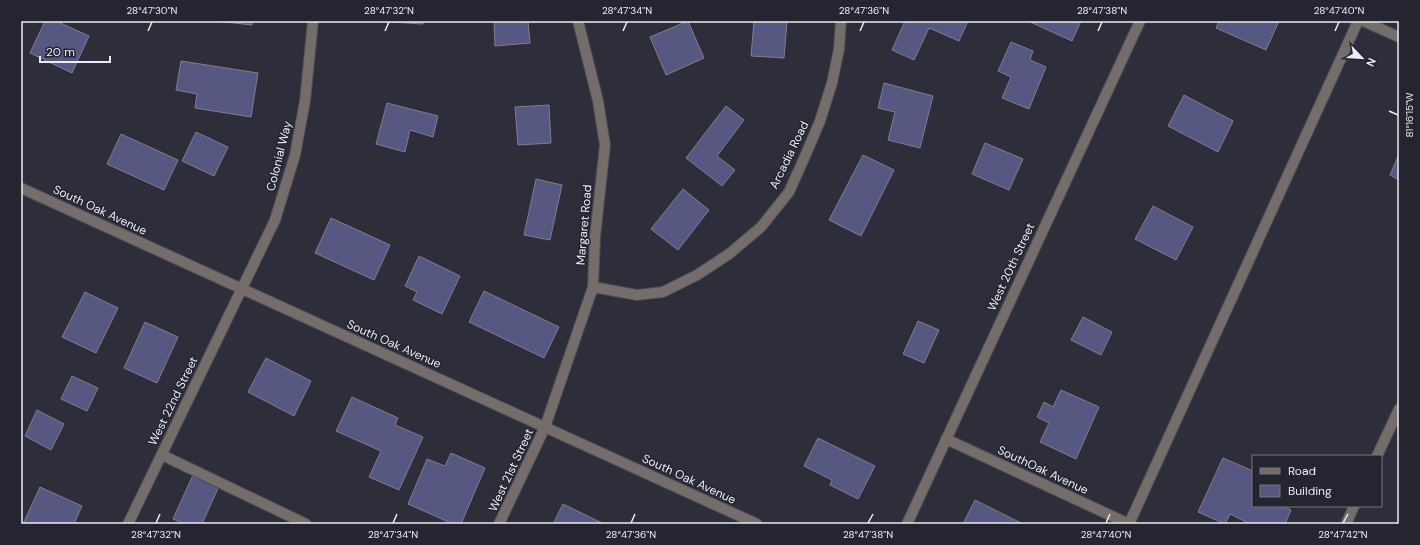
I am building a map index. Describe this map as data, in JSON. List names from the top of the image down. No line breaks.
{"streets":{"street":["Arcadia Road","Colonial Way","South Oak Avenue","Margaret Road","West 20th Street","West 22nd Street","West 21st Street","SouthOak Avenue"]},"crossings":[["Arcadia Road","Margaret Road"],["Colonial Way","South Oak Avenue"],["Colonial Way","West 22nd Street"],["South Oak Avenue","Margaret Road"],["South Oak Avenue","West 22nd Street"],["South Oak Avenue","West 21st Street"],["Margaret Road","West 21st Street"],["West 20th Street","SouthOak Avenue"]],"legend":["Road","Building"],"scale_bar":"20 m","north":"bottom right","coordinates":["28°47'30\"N","28°47'32\"N","28°47'34\"N","28°47'36\"N","28°47'38\"N","28°47'40\"N","81°16'15\"W","28°47'42\"N"]}
